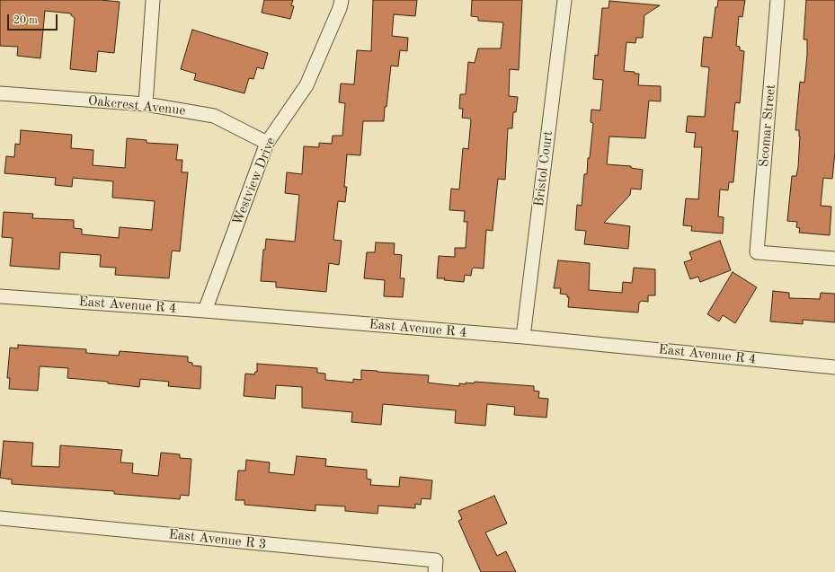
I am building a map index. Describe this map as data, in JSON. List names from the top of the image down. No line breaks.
{"streets":{"street":["Oakcrest Avenue","Scomar Street","Bristol Court","Westview Drive","East Avenue R 4","East Avenue R 3"]},"crossings":[["Oakcrest Avenue","Westview Drive"],["Bristol Court","East Avenue R 4"],["Westview Drive","East Avenue R 4"]],"scale_bar":"20 m"}
